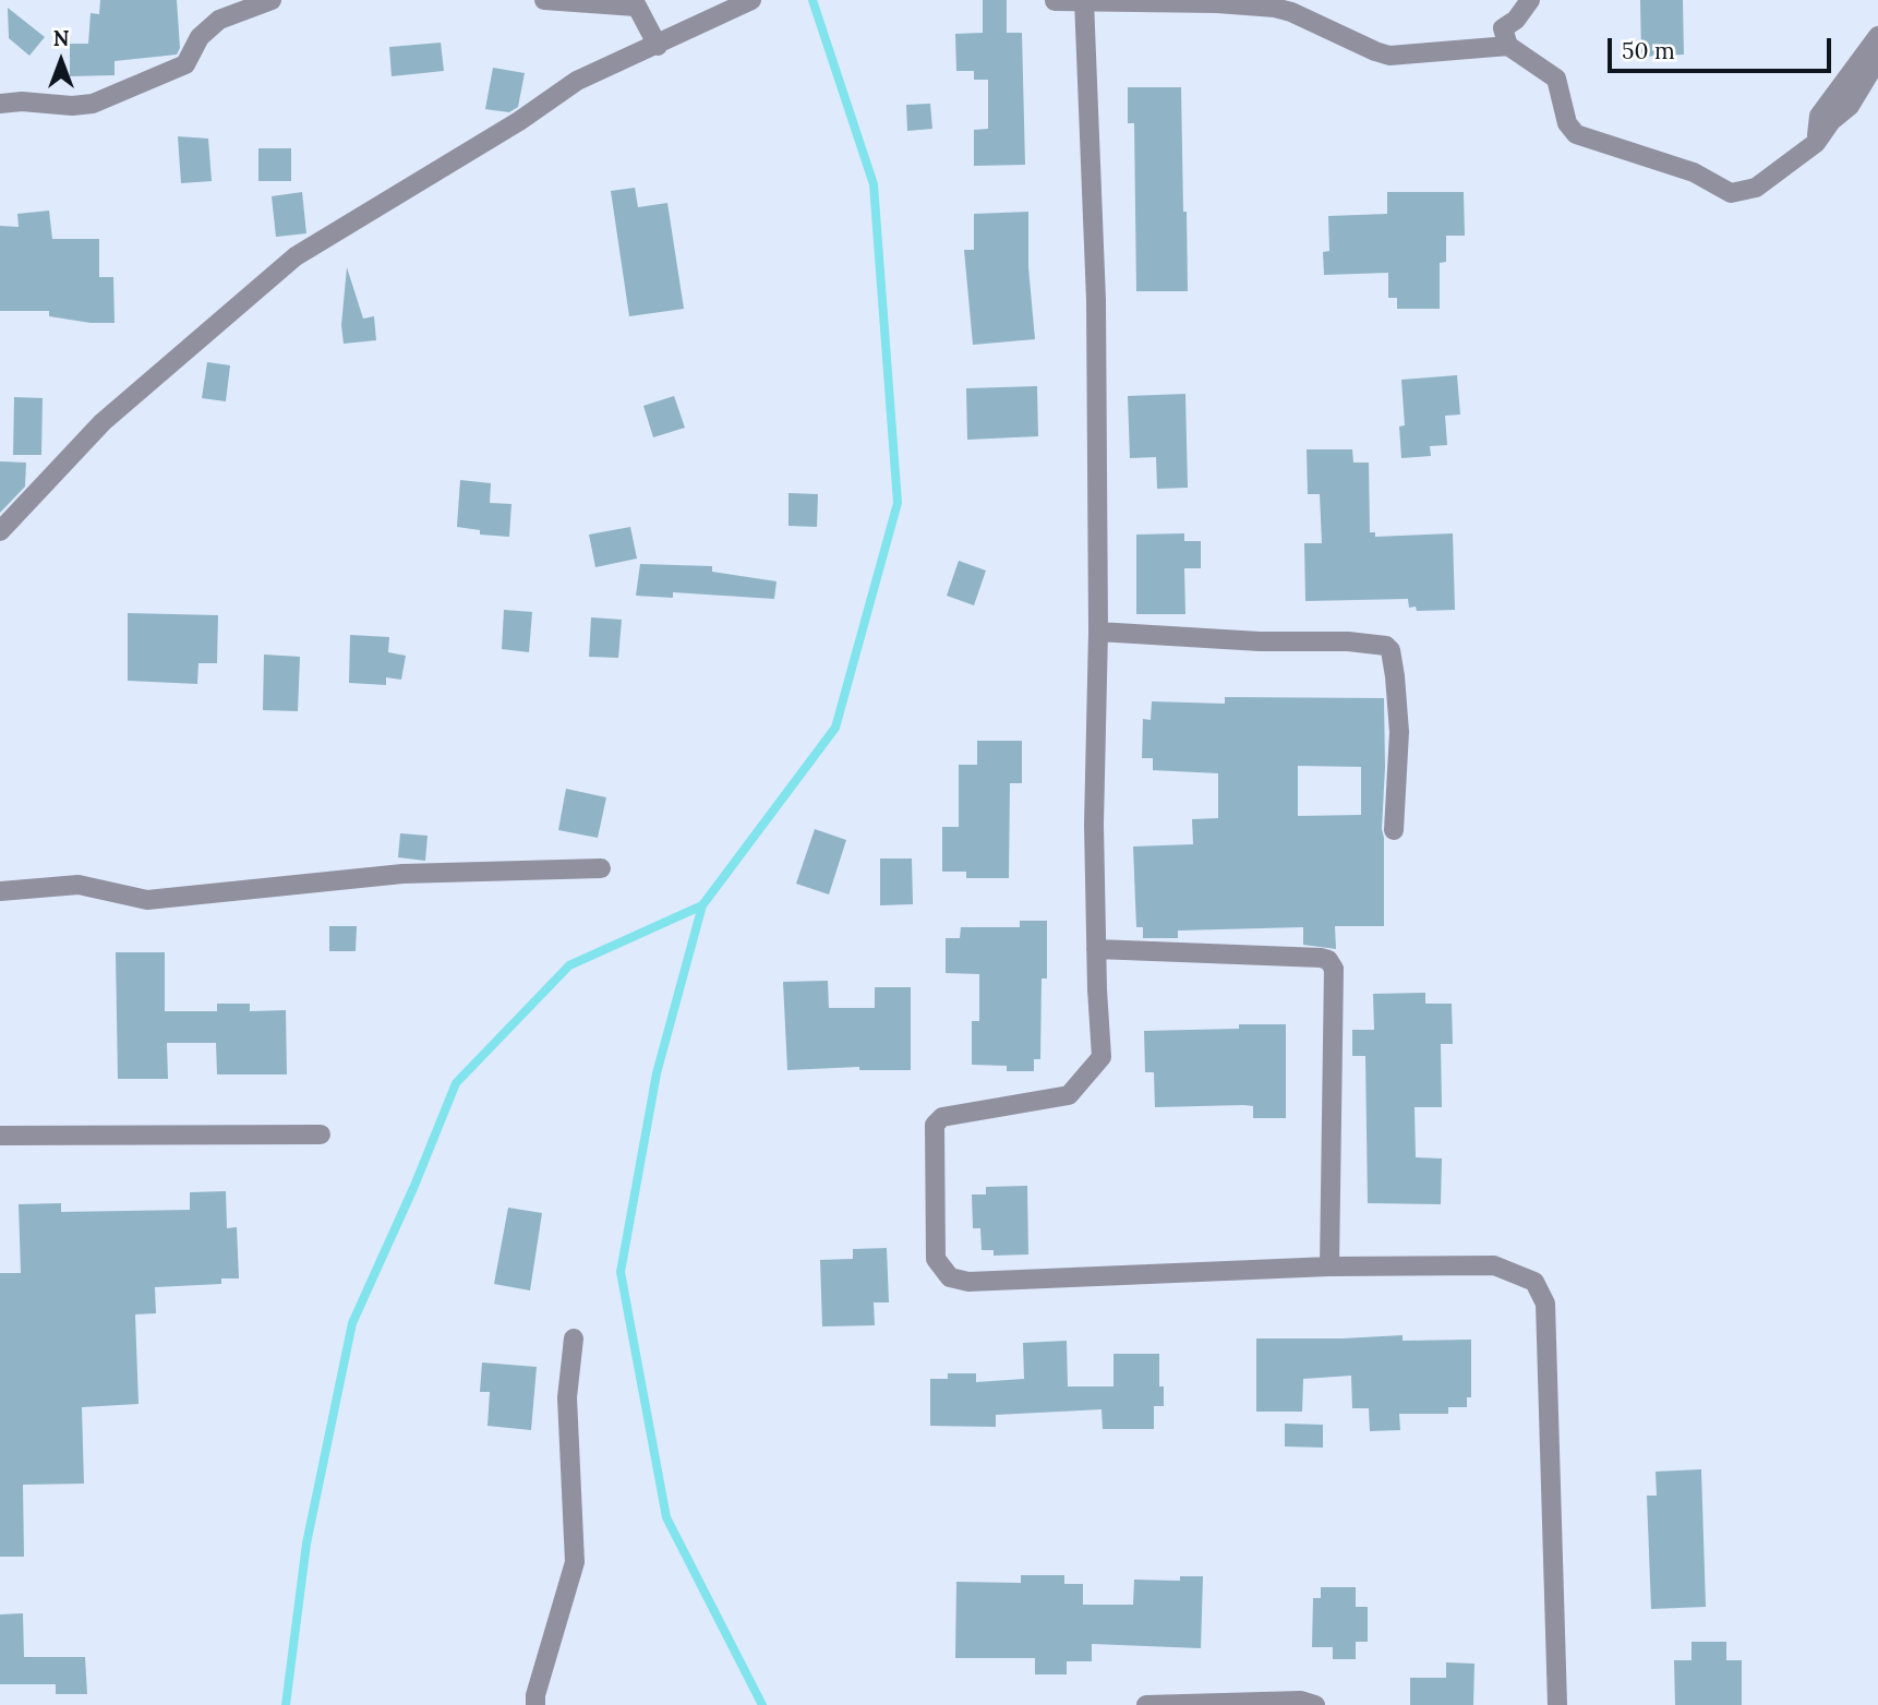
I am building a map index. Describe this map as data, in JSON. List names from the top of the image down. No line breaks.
{"scale_bar":"50 m","north":"top"}
